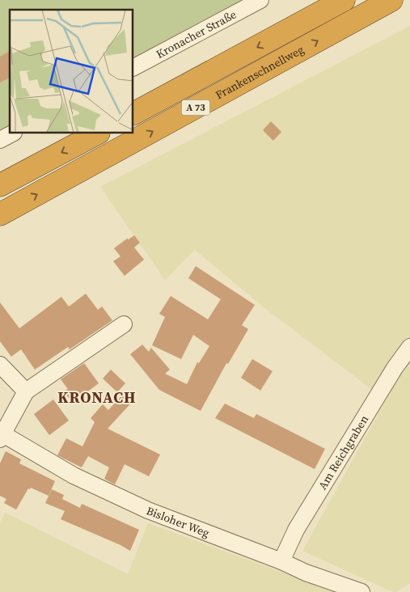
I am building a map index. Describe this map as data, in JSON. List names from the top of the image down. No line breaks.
{"streets":{"highway":["Frankenschnellweg","A 73"],"street":["Kronacher Straße","Am Reichgraben","Bisloher Weg"]},"crossings":[["Am Reichgraben","Bisloher Weg"]],"districts":["KRONACH"]}
